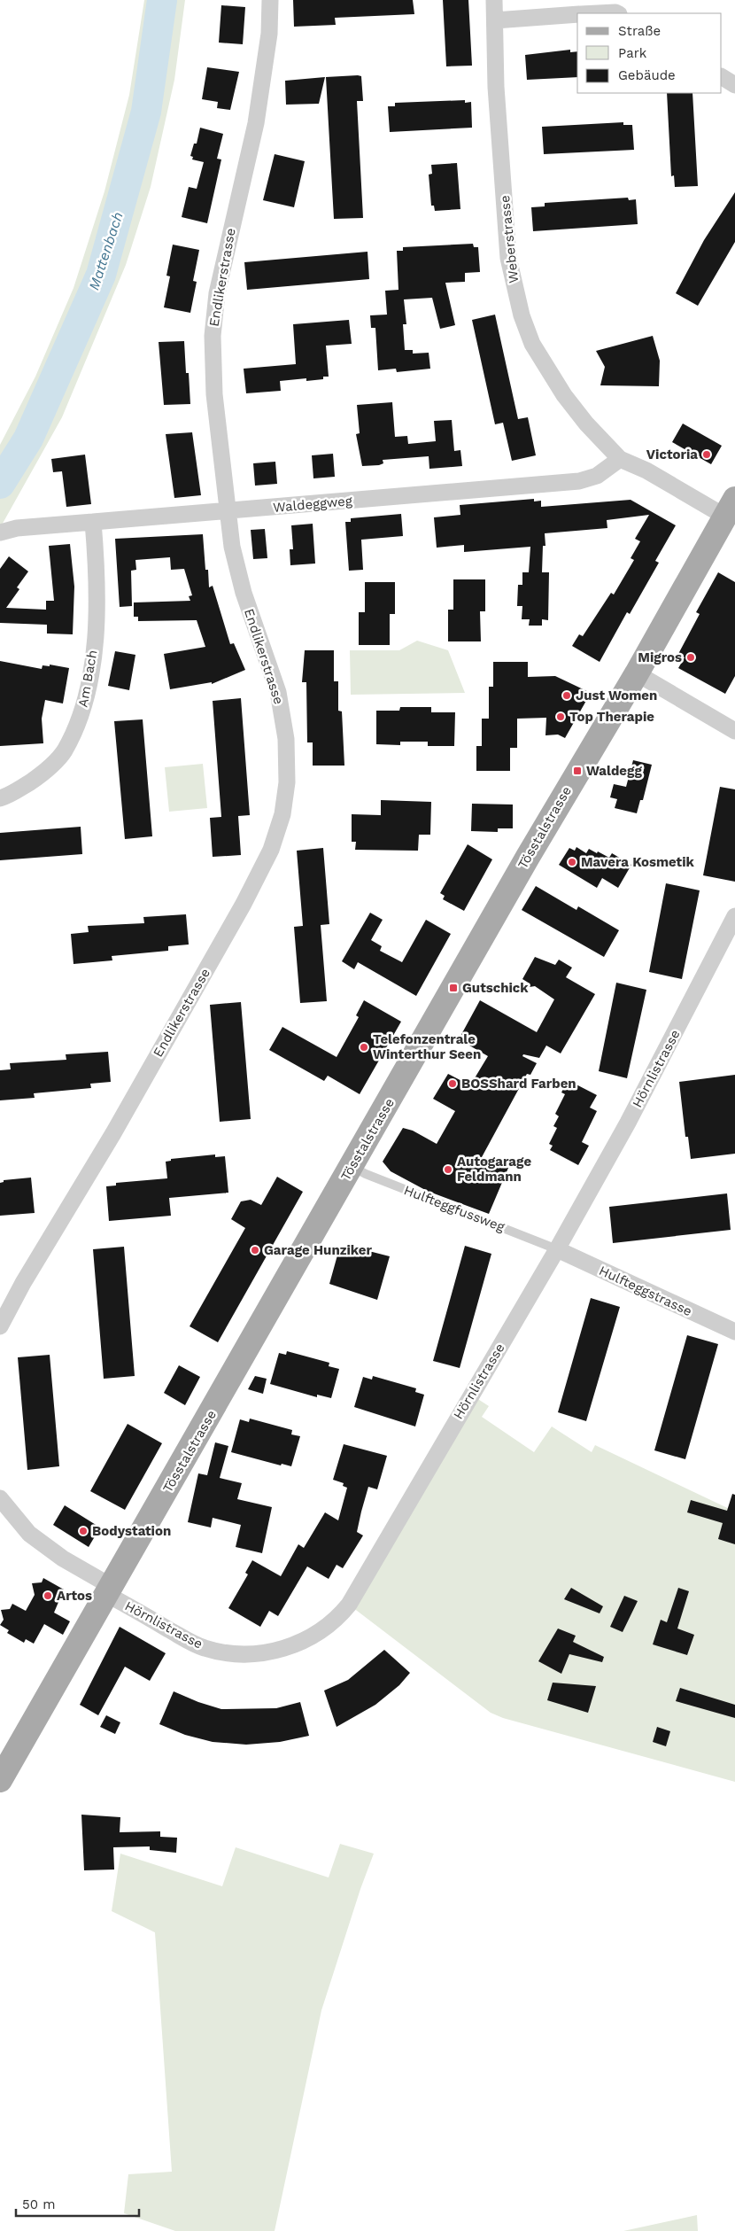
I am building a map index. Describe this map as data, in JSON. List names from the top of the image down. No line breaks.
{"streets":{"main road":["Tösstalstrasse"],"street":["Weberstrasse","Endlikerstrasse","Waldeggweg","Am Bach","Hörnlistrasse","Hulfteggstrasse"],"lane":["Hulfteggfussweg"]},"crossings":[["Weberstrasse","Waldeggweg"],["Weberstrasse","Tösstalstrasse"],["Endlikerstrasse","Waldeggweg"],["Waldeggweg","Am Bach"],["Tösstalstrasse","Hörnlistrasse"],["Tösstalstrasse","Hulfteggfussweg"],["Hörnlistrasse","Hulfteggfussweg"],["Hörnlistrasse","Hulfteggstrasse"],["Hulfteggfussweg","Hulfteggstrasse"]],"water":["Mattenbach"],"places":{"other":["Victoria","Migros","Just Women","Top Therapie","Mavera Kosmetik","Telefonzentrale Winterthur Seen","BOSShard Farben","Autogarage Feldmann","Garage Hunziker","Bodystation","Artos"],"transit":["Waldegg","Gutschick"]},"legend":["Straße","Park","Gebäude"],"scale_bar":"50 m"}
